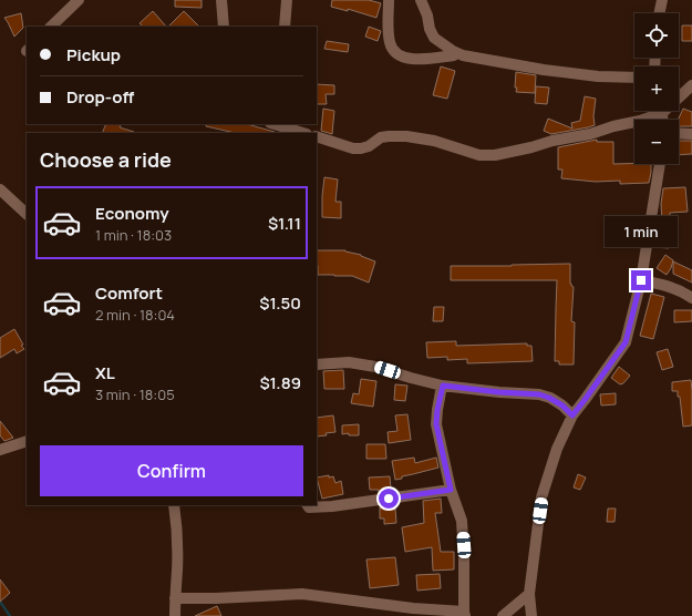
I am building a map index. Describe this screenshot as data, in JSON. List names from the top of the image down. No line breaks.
{"page":{"map_buttons":["+","−"],"banner":["Pickup","Drop-off"],"heading":"Choose a ride","list":[{"name":"Economy","note":"1 min · 18:03","value":"$1.11"},{"name":"Comfort","note":"2 min · 18:04","value":"$1.50"},{"name":"XL","note":"3 min · 18:05","value":"$1.89"}],"bubble":"1 min","buttons":"Confirm"}}
